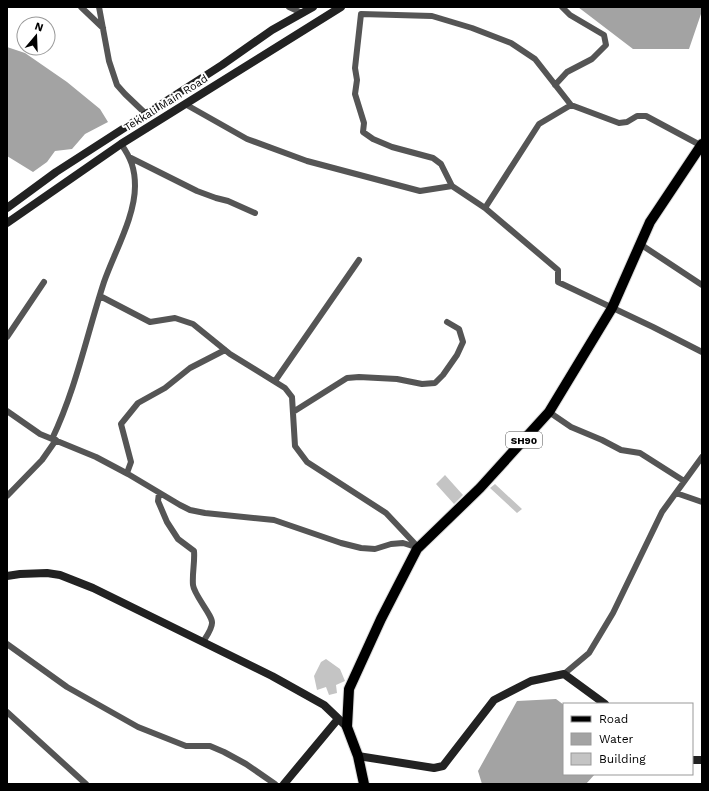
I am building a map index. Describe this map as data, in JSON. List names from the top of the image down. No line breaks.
{"streets":{"main road":["Tekkali Main Road","SH90"]},"legend":["Road","Water","Building"],"north":"top"}
